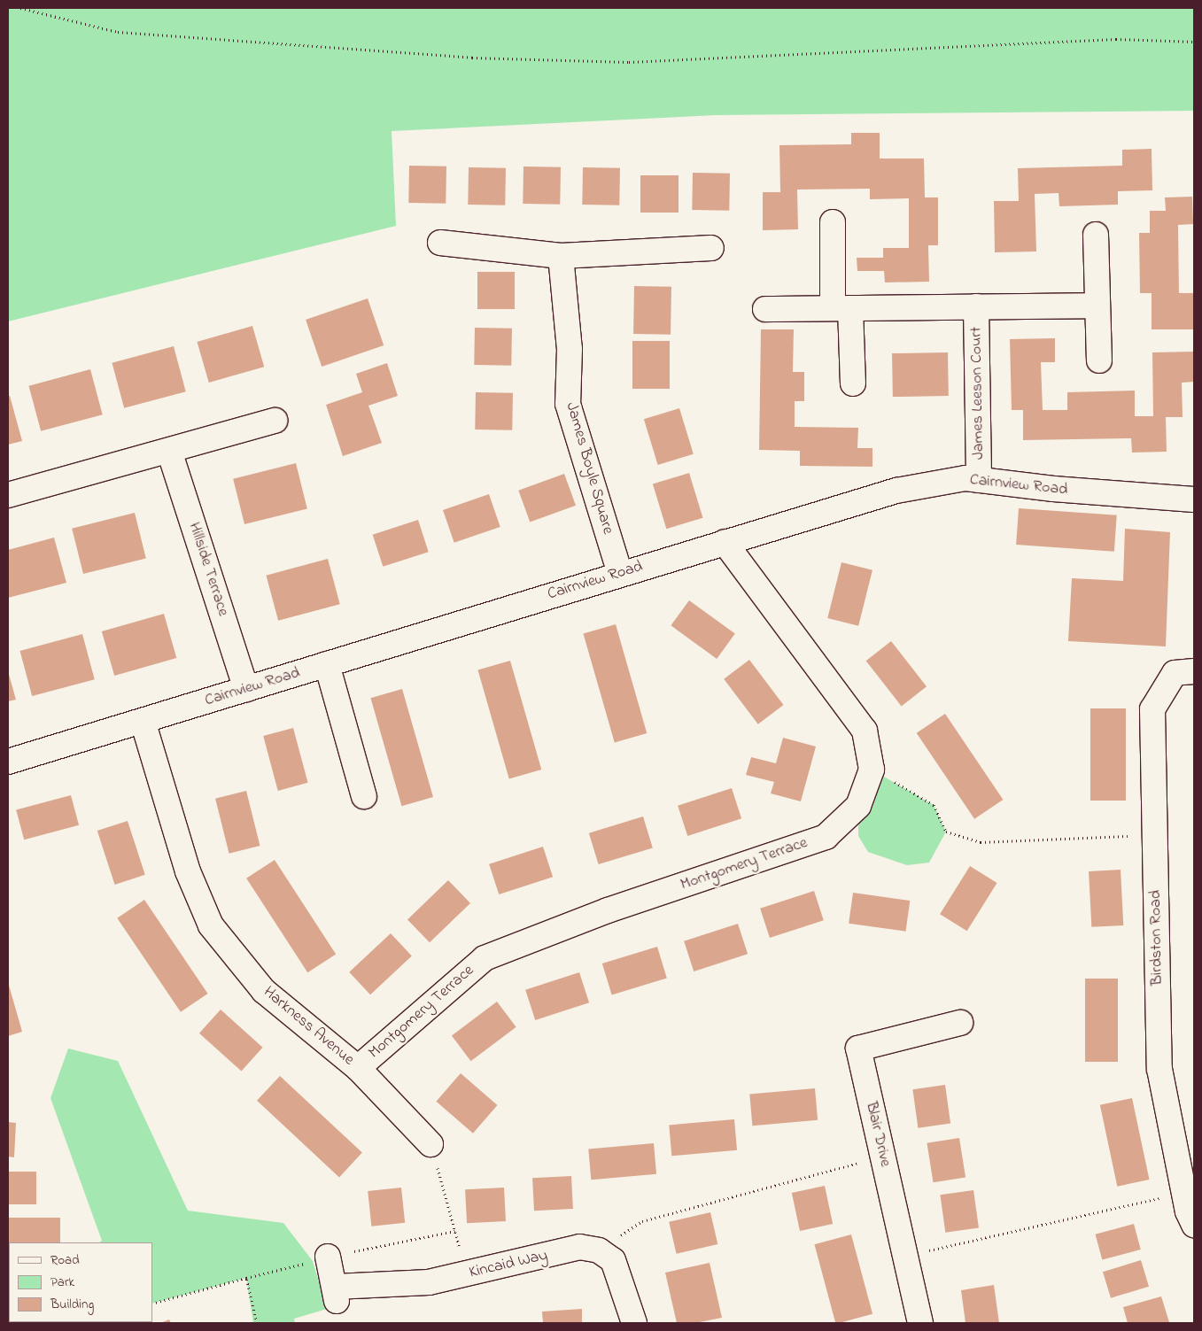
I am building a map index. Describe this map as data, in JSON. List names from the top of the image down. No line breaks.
{"streets":{"street":["James Leeson Court","James Boyle Square","Cairnview Road","Hillside Terrace","Montgomery Terrace","Birdston Road","Harkness Avenue","Blair Drive","Kincaid Way"]},"crossings":[["James Leeson Court","Cairnview Road"],["James Boyle Square","Cairnview Road"],["Cairnview Road","Hillside Terrace"],["Cairnview Road","Harkness Avenue"],["Montgomery Terrace","Harkness Avenue"]],"legend":["Road","Park","Building"]}
